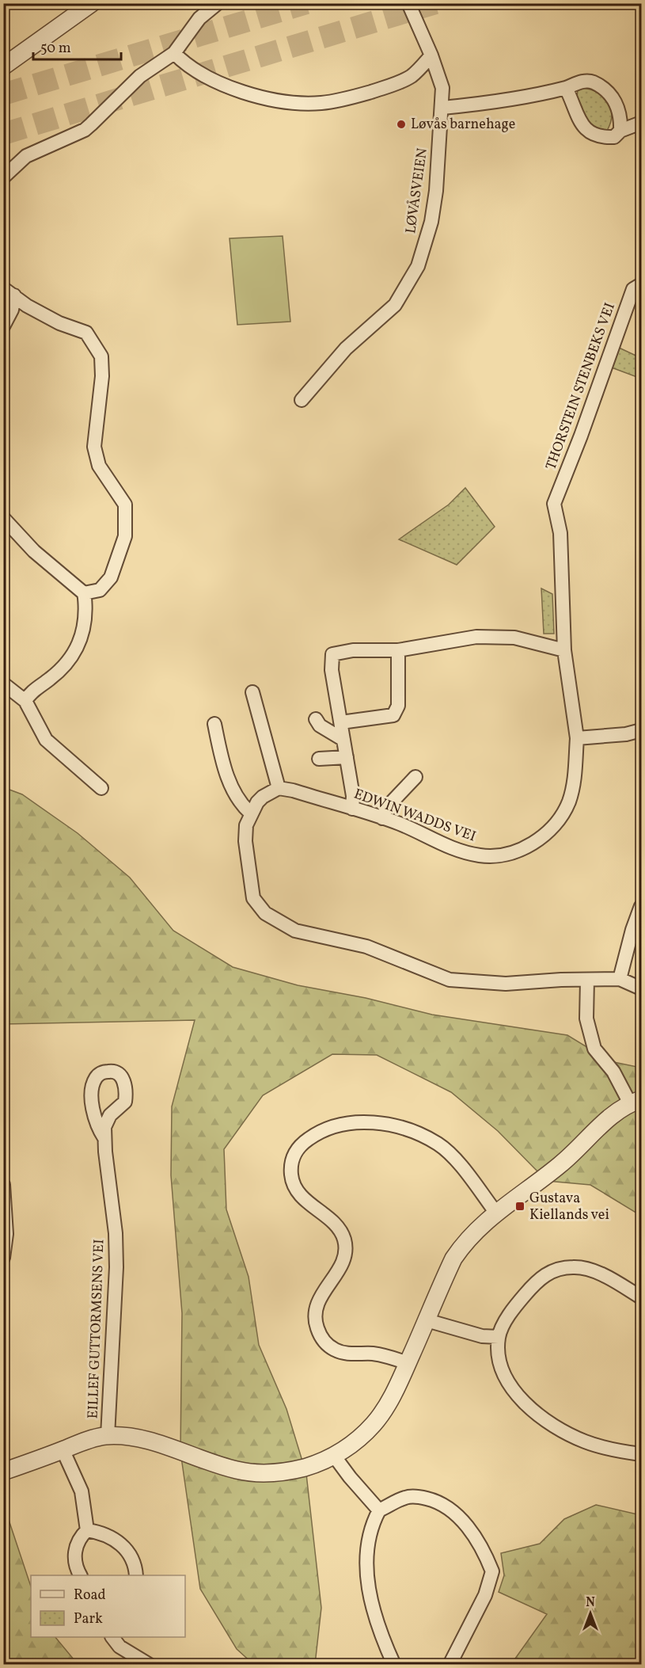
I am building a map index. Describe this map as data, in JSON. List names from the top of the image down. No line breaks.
{"streets":{"street":["LØVÅSVEIEN","THORSTEIN STENBEKS VEI","EDWIN WADDS VEI","EILLEF GUTTORMSENS VEI"]},"crossings":[["THORSTEIN STENBEKS VEI","EDWIN WADDS VEI"]],"places":{"other":["Løvås barnehage"],"transit":["Gustava Kiellands vei"]},"legend":["Road","Park"],"scale_bar":"50 m","north":"top"}
